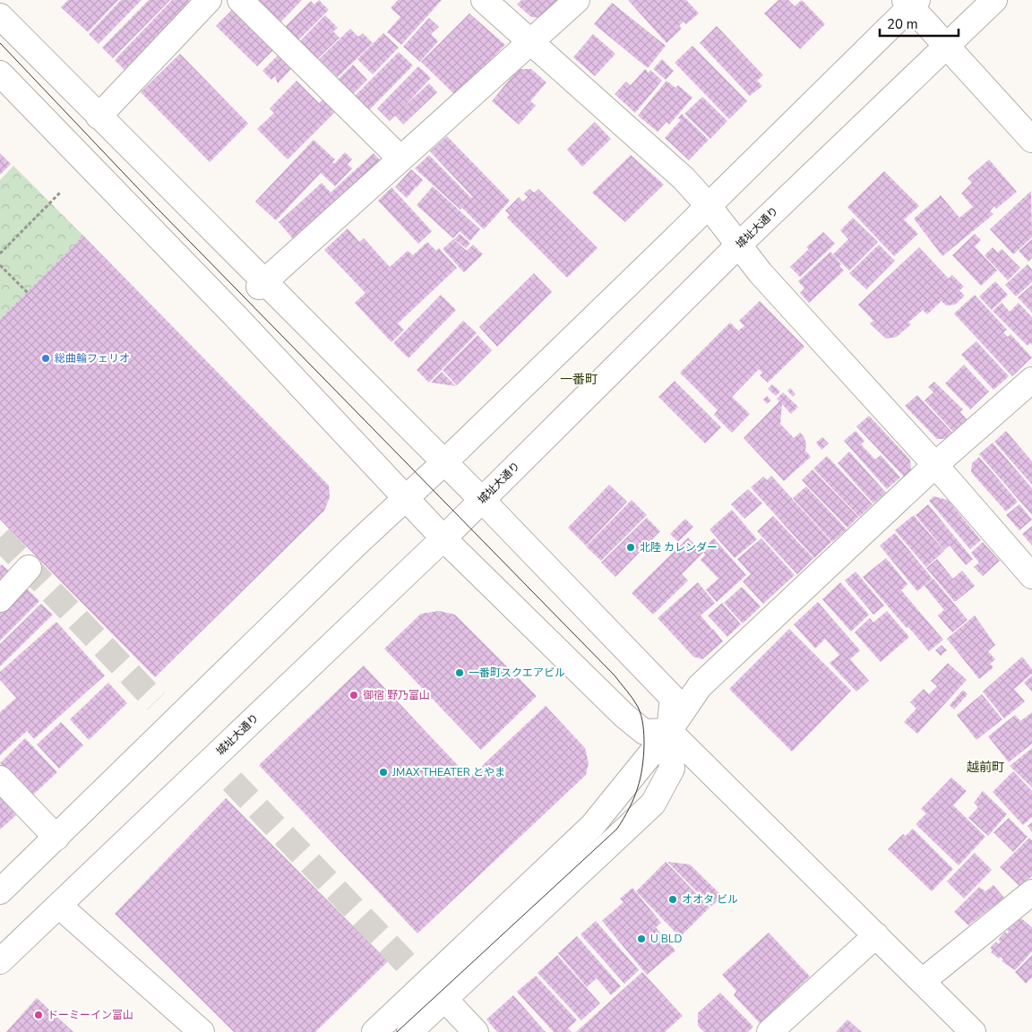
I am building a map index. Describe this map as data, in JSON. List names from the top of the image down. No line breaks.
{"streets":{"main road":["城址大通り"]},"districts":["一番町","越前町"],"places":["総曲輪フェリオ","北陸 カレンダー","一番町スクエアビル","御宿 野乃富山","JMAX THEATER とやま","オオタ ビル","U BLD","ドーミーイン富山"],"scale_bar":"20 m"}
